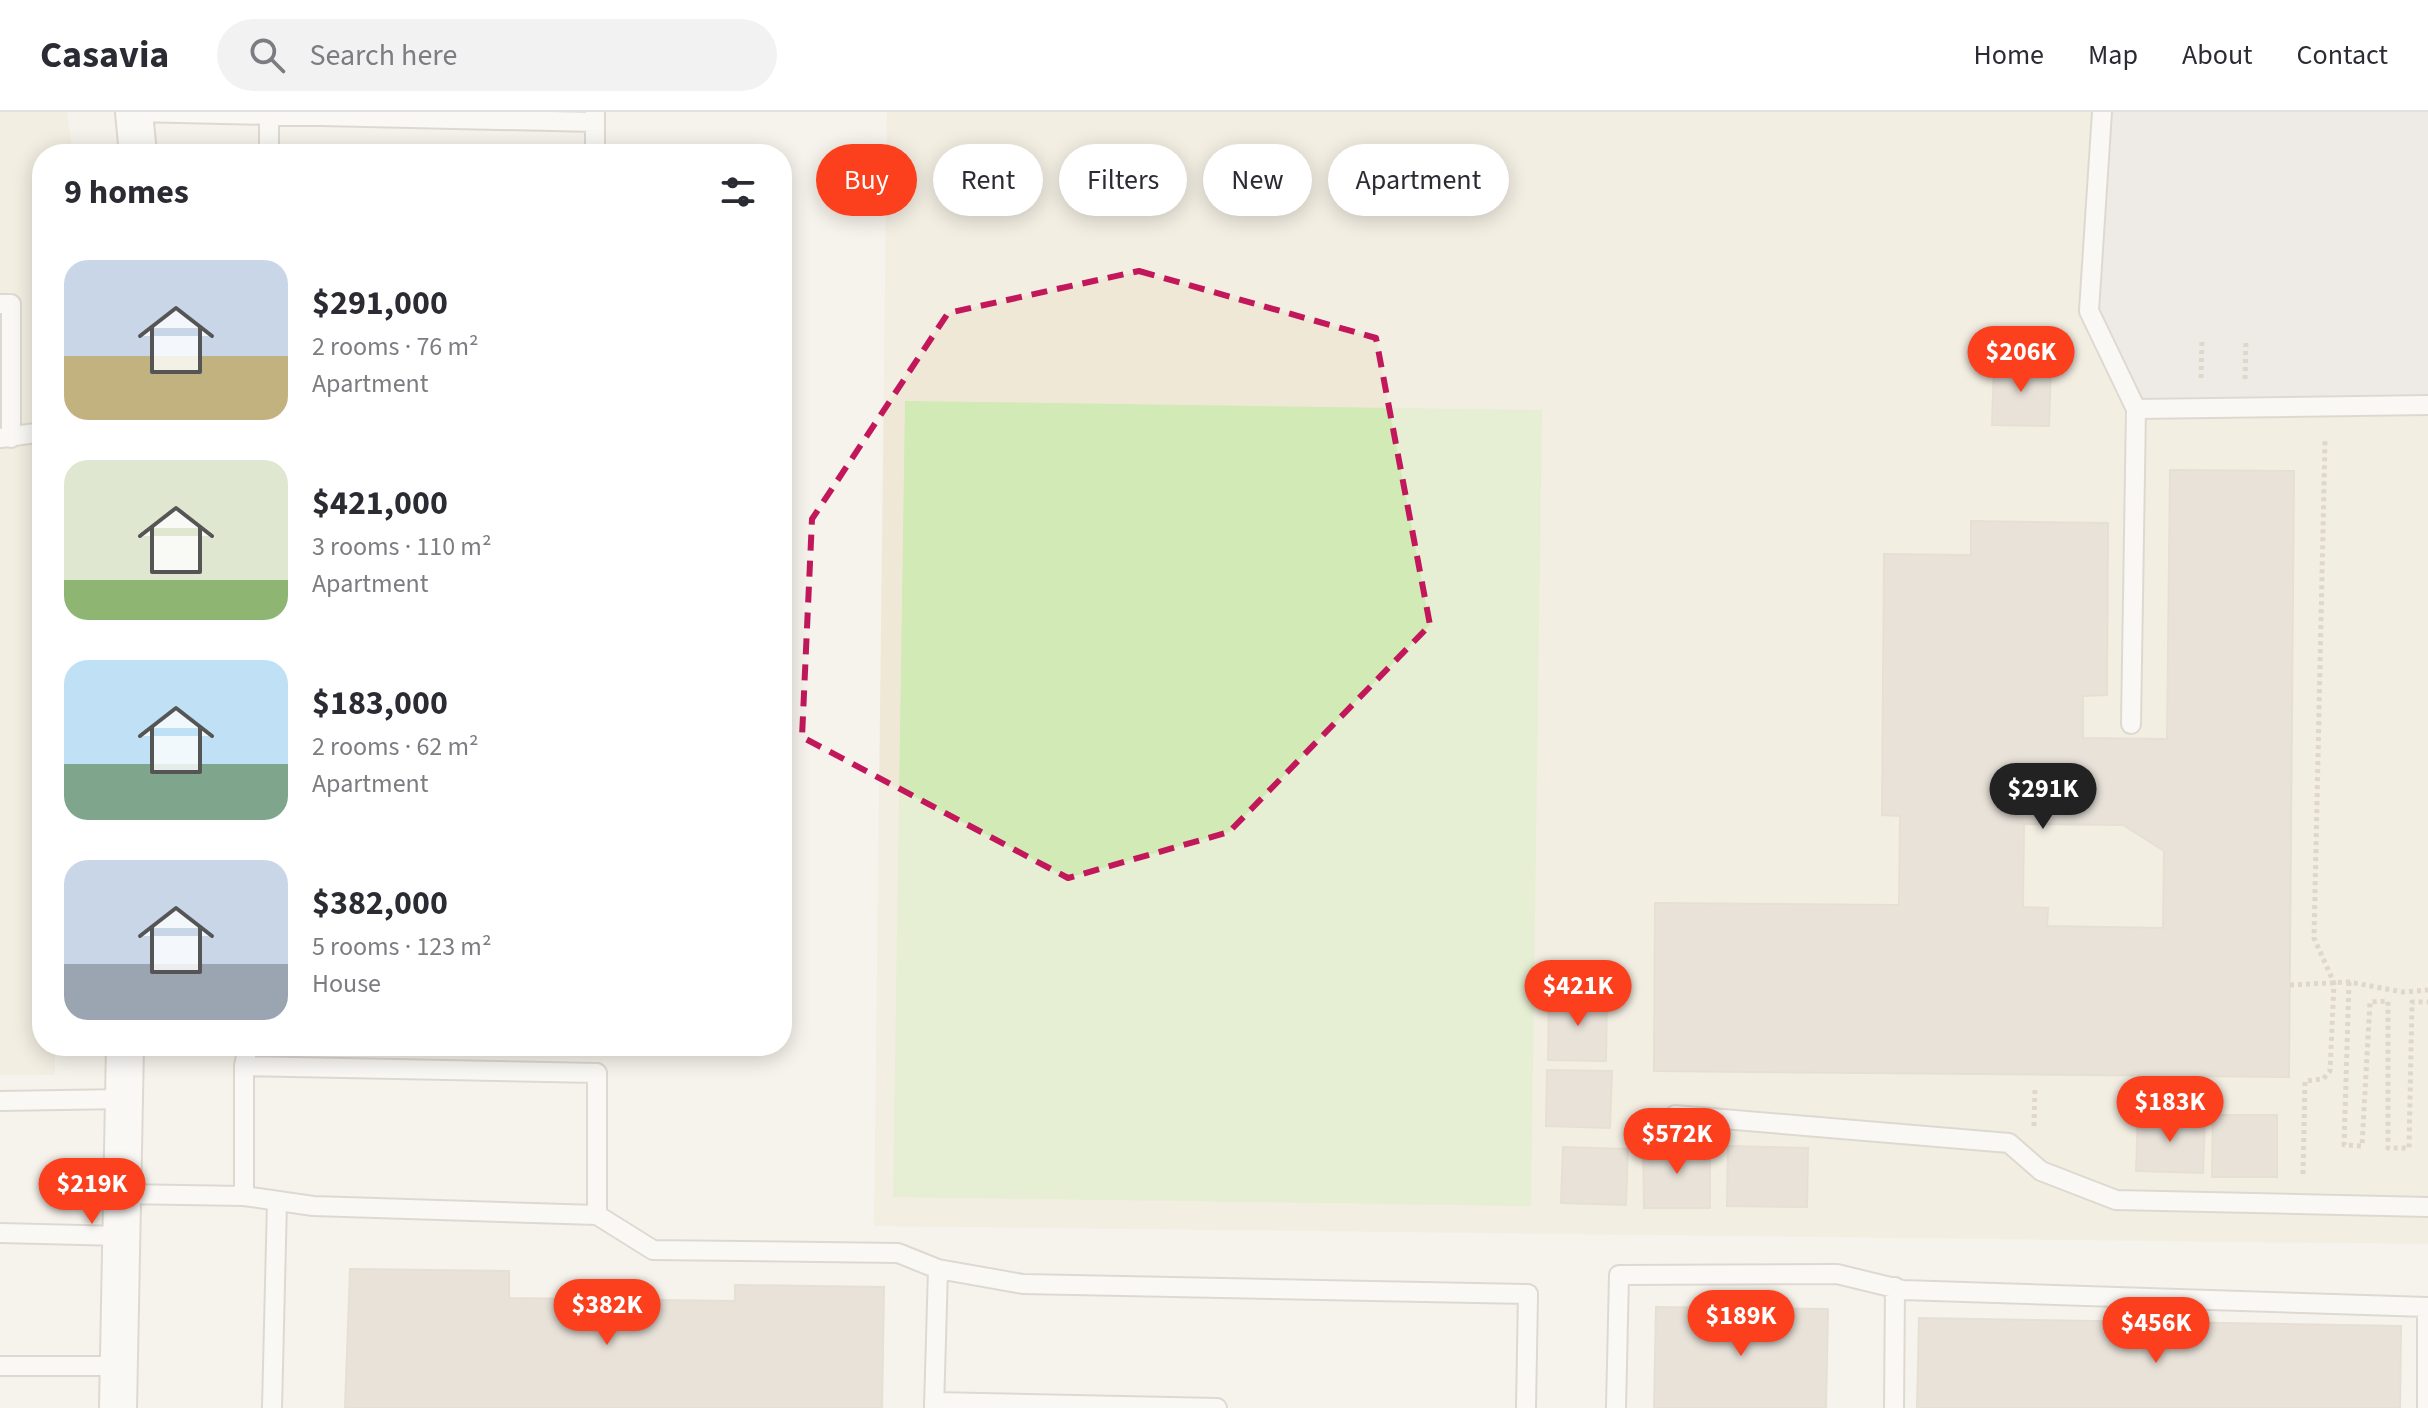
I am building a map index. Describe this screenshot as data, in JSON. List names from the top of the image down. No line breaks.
{"page":{"header":"Casavia","search":"Search here","nav":["Home","Map","About","Contact"],"chip":["Buy","Rent","Filters","New","Apartment"],"heading":"9 homes","list":[{"name":"$291,000","note":"2 rooms · 76 m² · Apartment"},{"name":"$421,000","note":"3 rooms · 110 m² · Apartment"},{"name":"$183,000","note":"2 rooms · 62 m² · Apartment"},{"name":"$382,000","note":"5 rooms · 123 m² · House"}],"price":["$206K","$291K","$421K","$183K","$572K","$219K","$382K","$189K","$456K"]}}
